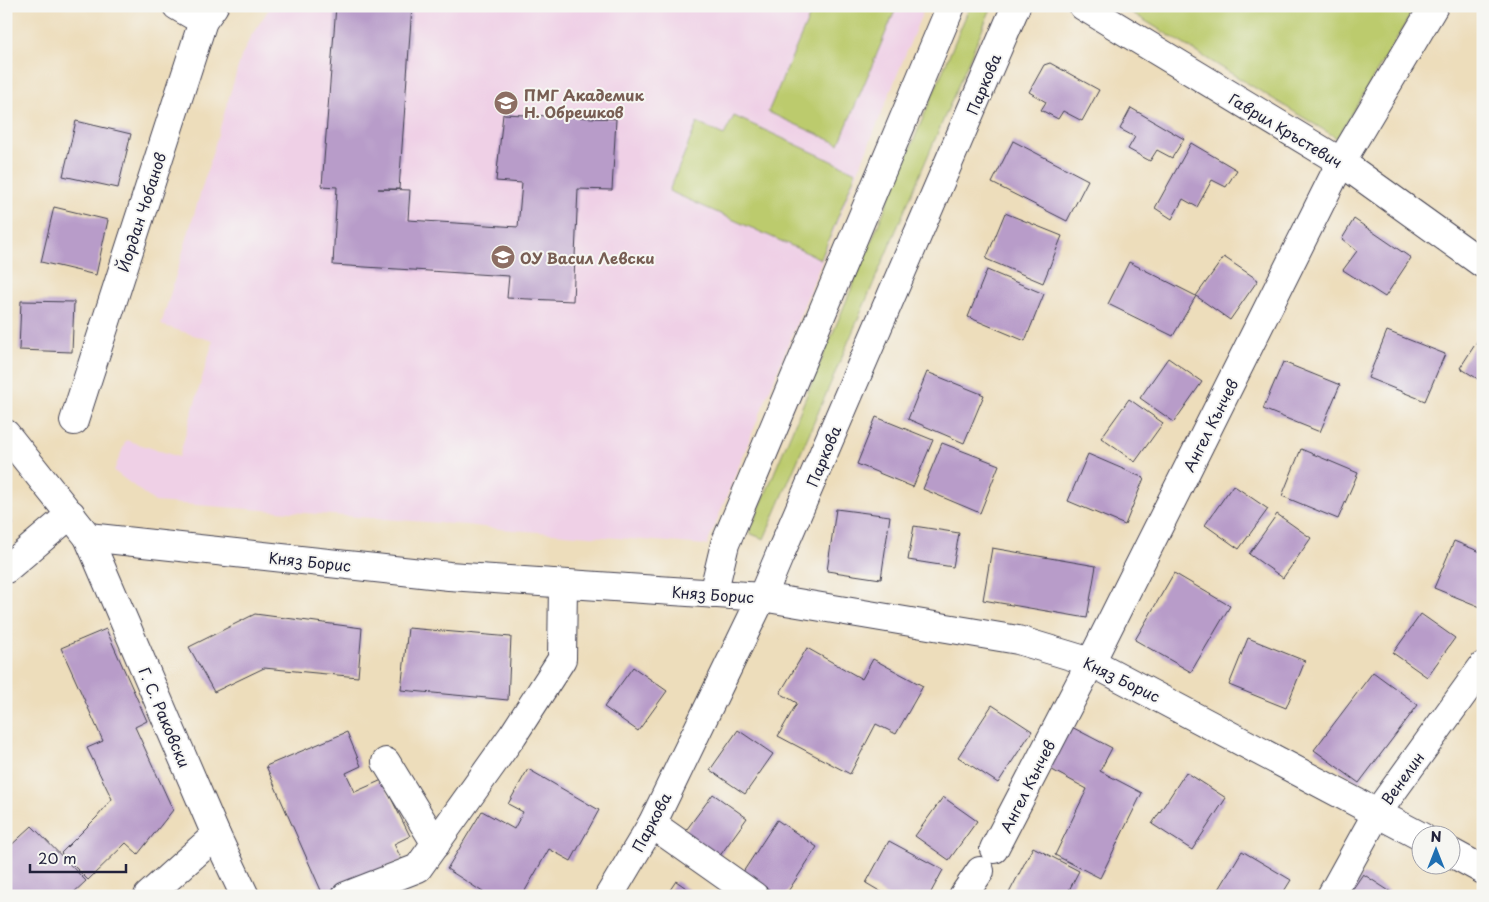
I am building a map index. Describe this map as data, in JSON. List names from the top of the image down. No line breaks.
{"streets":{"street":["Паркова","Гаврил Кръстевич","Йордан Чобанов","Ангел Кънчев","Княз Борис","Г. С. Раковски","Венелин"]},"crossings":[["Паркова","Княз Борис"],["Гаврил Кръстевич","Ангел Кънчев"],["Ангел Кънчев","Княз Борис"],["Княз Борис","Г. С. Раковски"],["Княз Борис","Венелин"]],"places":{"school or university":["ПМГ Академик Н. Обрешков","ОУ Васил Левски"]},"scale_bar":"20 m","north":"top"}
